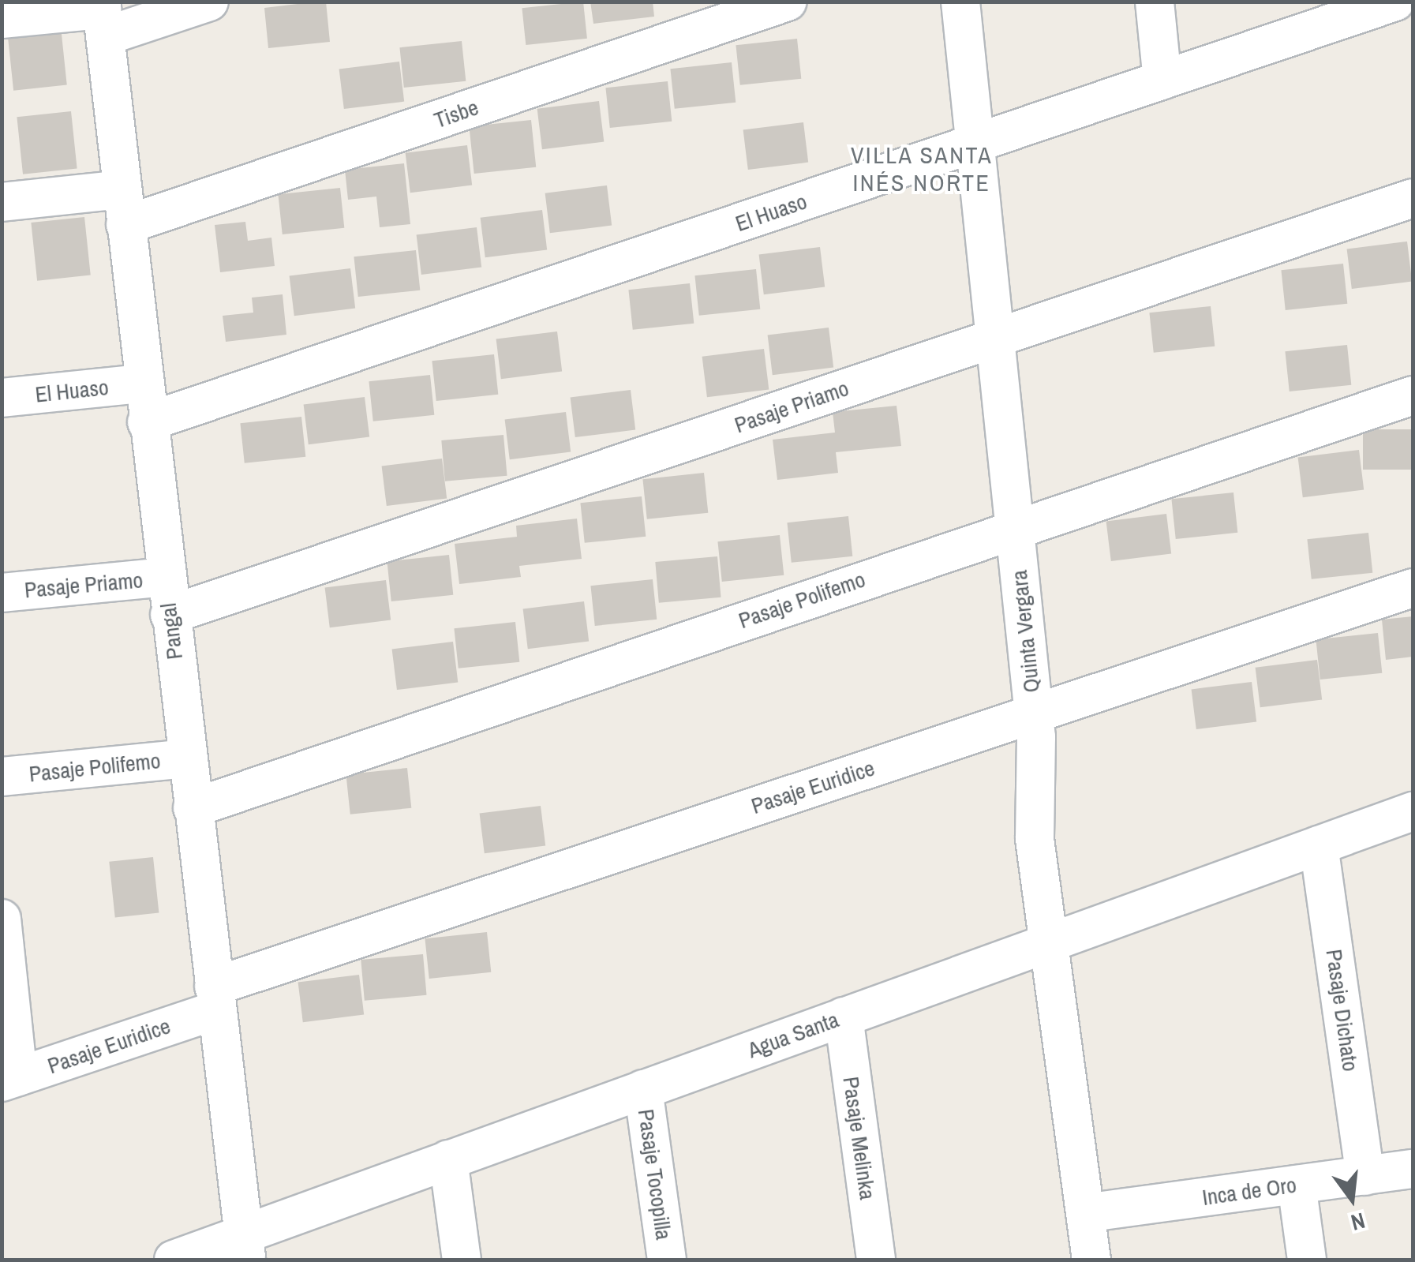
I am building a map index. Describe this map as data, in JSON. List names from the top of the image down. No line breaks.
{"streets":{"street":["Tisbe","El Huaso","Pasaje Priamo","Pasaje Polifemo","Pangal","Quinta Vergara","Pasaje Euridice","Pasaje Dichato","Agua Santa","Pasaje Melinka","Pasaje Tocopilla","Inca de Oro"]},"crossings":[["Tisbe","Pangal"],["El Huaso","Pangal"],["El Huaso","Quinta Vergara"],["Pasaje Priamo","Pangal"],["Pasaje Priamo","Quinta Vergara"],["Pasaje Polifemo","Pangal"],["Pasaje Polifemo","Quinta Vergara"],["Pangal","Pasaje Euridice"],["Pangal","Agua Santa"],["Quinta Vergara","Pasaje Euridice"],["Quinta Vergara","Agua Santa"],["Quinta Vergara","Inca de Oro"],["Pasaje Dichato","Agua Santa"],["Pasaje Dichato","Inca de Oro"],["Agua Santa","Pasaje Melinka"],["Agua Santa","Pasaje Tocopilla"]],"districts":["VILLA SANTA INÉS NORTE"],"north":"bottom"}
